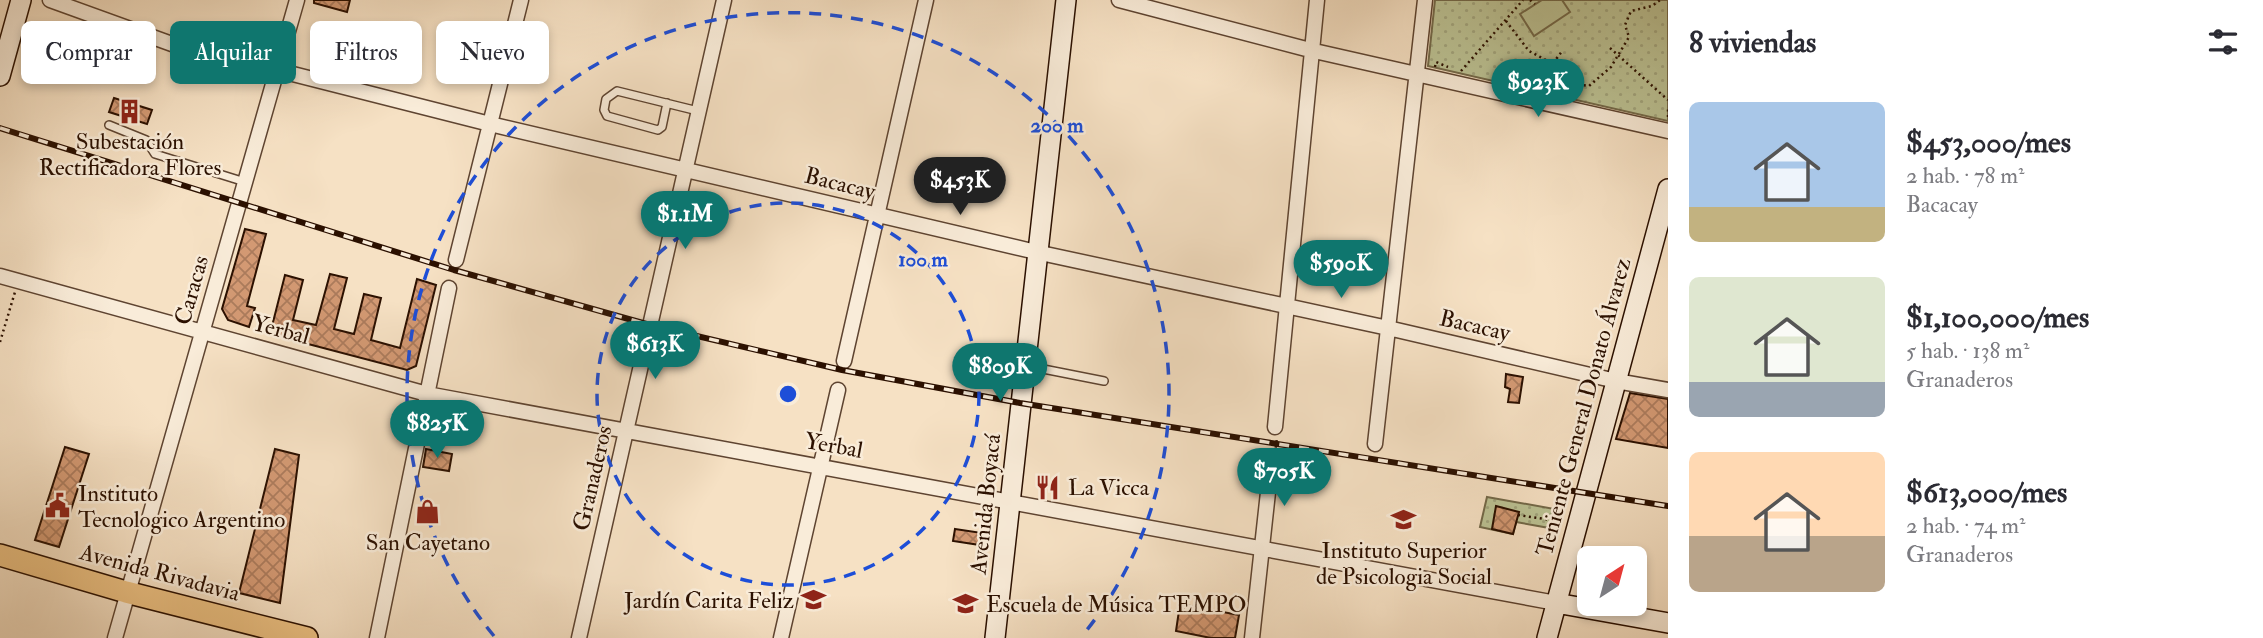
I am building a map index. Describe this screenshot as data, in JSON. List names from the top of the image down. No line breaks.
{"streets":{"main road":["Avenida Rivadavia"],"street":["Bacacay","Caracas","Yerbal","Teniente General Donato Álvarez","Granaderos","Avenida Boyacá"]},"crossings":[["Bacacay","Teniente General Donato Álvarez"],["Bacacay","Granaderos"],["Bacacay","Avenida Boyacá"],["Caracas","Yerbal"],["Caracas","Avenida Rivadavia"],["Yerbal","Teniente General Donato Álvarez"],["Yerbal","Granaderos"],["Yerbal","Avenida Boyacá"]],"places":{"building":["Subestación Rectificadora Flores"],"restaurant":["La Vicca"],"public building":["Instituto Tecnologico Argentino"],"shop":["San Cayetano"],"school or university":["Instituto Superior de Psicologia Social","Jardín Carita Feliz","Escuela de Música TEMPO"]},"north":"top right","page":{"heading":"8 viviendas","chip":["Comprar","Alquilar","Filtros","Nuevo"],"price":["$923K","$453K","$1.1M","$590K","$613K","$809K","$825K","$705K"],"list":[{"name":"$453,000/mes","note":"2 hab. · 78 m² · Bacacay"},{"name":"$1,100,000/mes","note":"5 hab. · 138 m² · Granaderos"},{"name":"$613,000/mes","note":"2 hab. · 74 m² · Granaderos"}]},"rings":["200 m","100 m"]}
